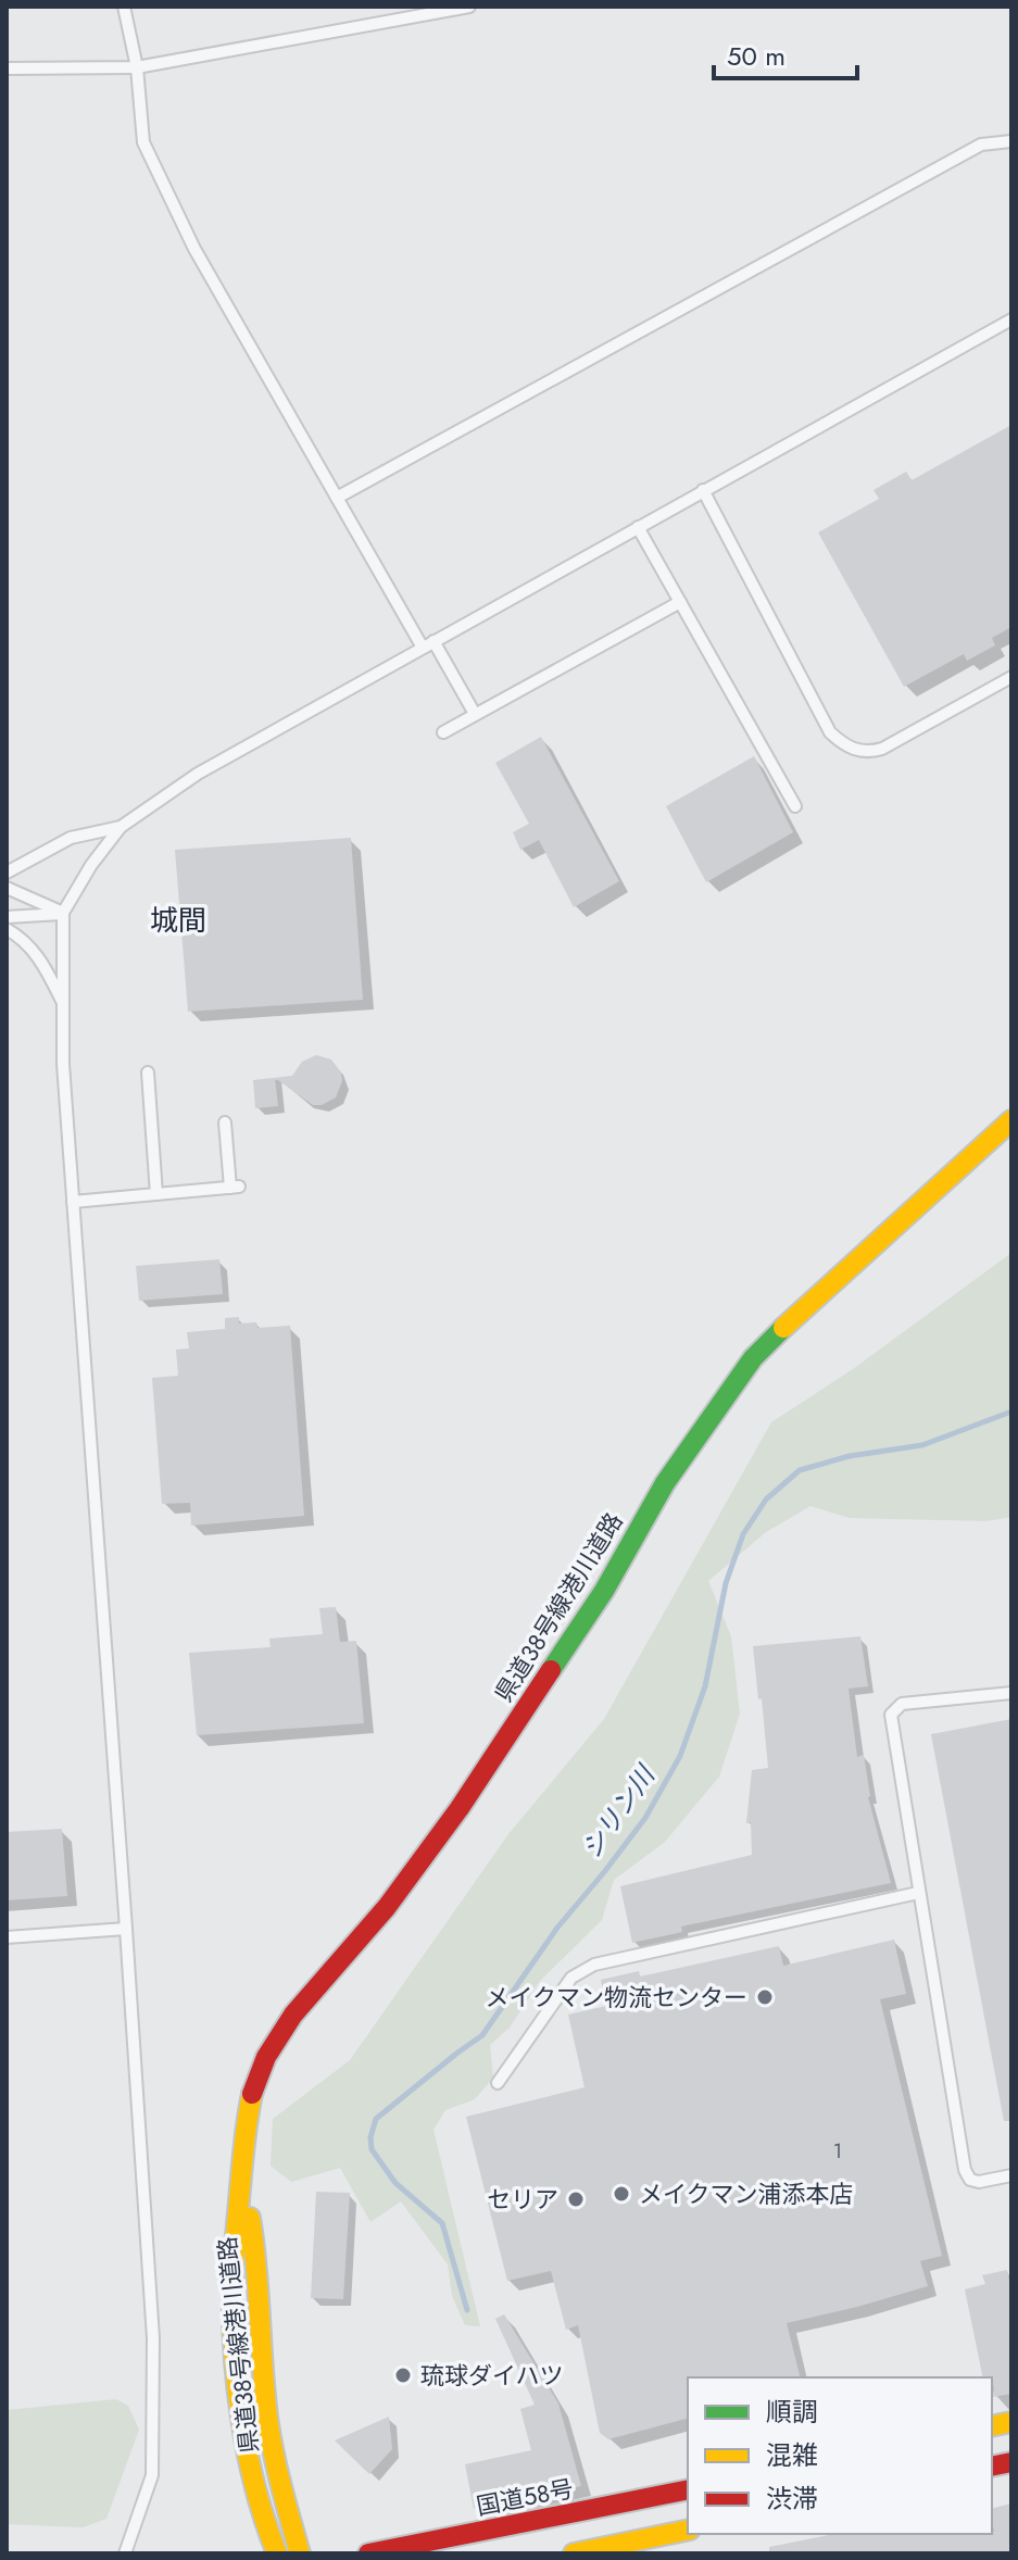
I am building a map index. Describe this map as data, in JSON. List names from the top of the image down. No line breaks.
{"streets":{"main road":["県道38号線港川道路","国道58号"]},"districts":["城間"],"water":["シリン川"],"places":["メイクマン物流センター","メイクマン浦添本店","セリア","琉球ダイハツ"],"house_numbers":["1"],"legend":["順調","混雑","渋滞"],"scale_bar":"50 m"}
